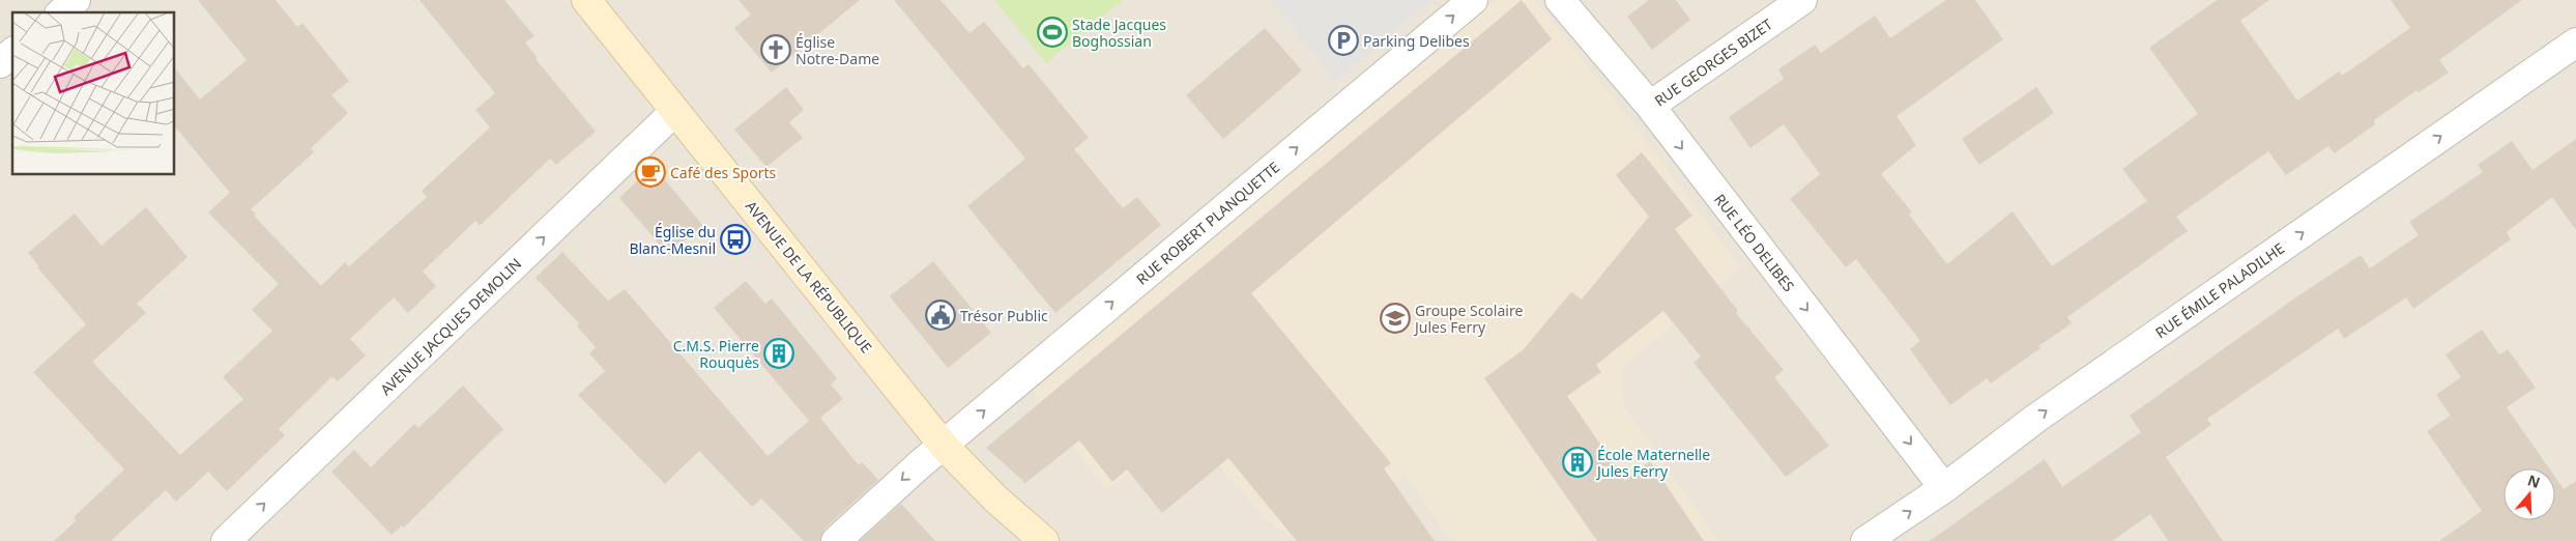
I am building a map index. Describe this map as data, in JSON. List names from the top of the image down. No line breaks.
{"streets":{"main road":["AVENUE DE LA RÉPUBLIQUE"],"street":["RUE GEORGES BIZET","RUE ROBERT PLANQUETTE","RUE LÉO DELIBES","RUE ÉMILE PALADILHE","AVENUE JACQUES DEMOLIN"]},"crossings":[["RUE GEORGES BIZET","RUE LÉO DELIBES"],["RUE ROBERT PLANQUETTE","AVENUE DE LA RÉPUBLIQUE"],["RUE LÉO DELIBES","RUE ÉMILE PALADILHE"],["AVENUE DE LA RÉPUBLIQUE","AVENUE JACQUES DEMOLIN"]],"one_way":["RUE LÉO DELIBES","RUE ÉMILE PALADILHE","AVENUE JACQUES DEMOLIN"],"places":{"sports":["Stade Jacques Boghossian"],"parking":["Parking Delibes"],"church":["Église Notre-Dame"],"cafe":["Café des Sports"],"bus stop":["Église du Blanc-Mesnil"],"public building":["Trésor Public"],"school or university":["Groupe Scolaire Jules Ferry"],"building":["C.M.S. Pierre Rouquès","École Maternelle Jules Ferry"]},"north":"top"}
